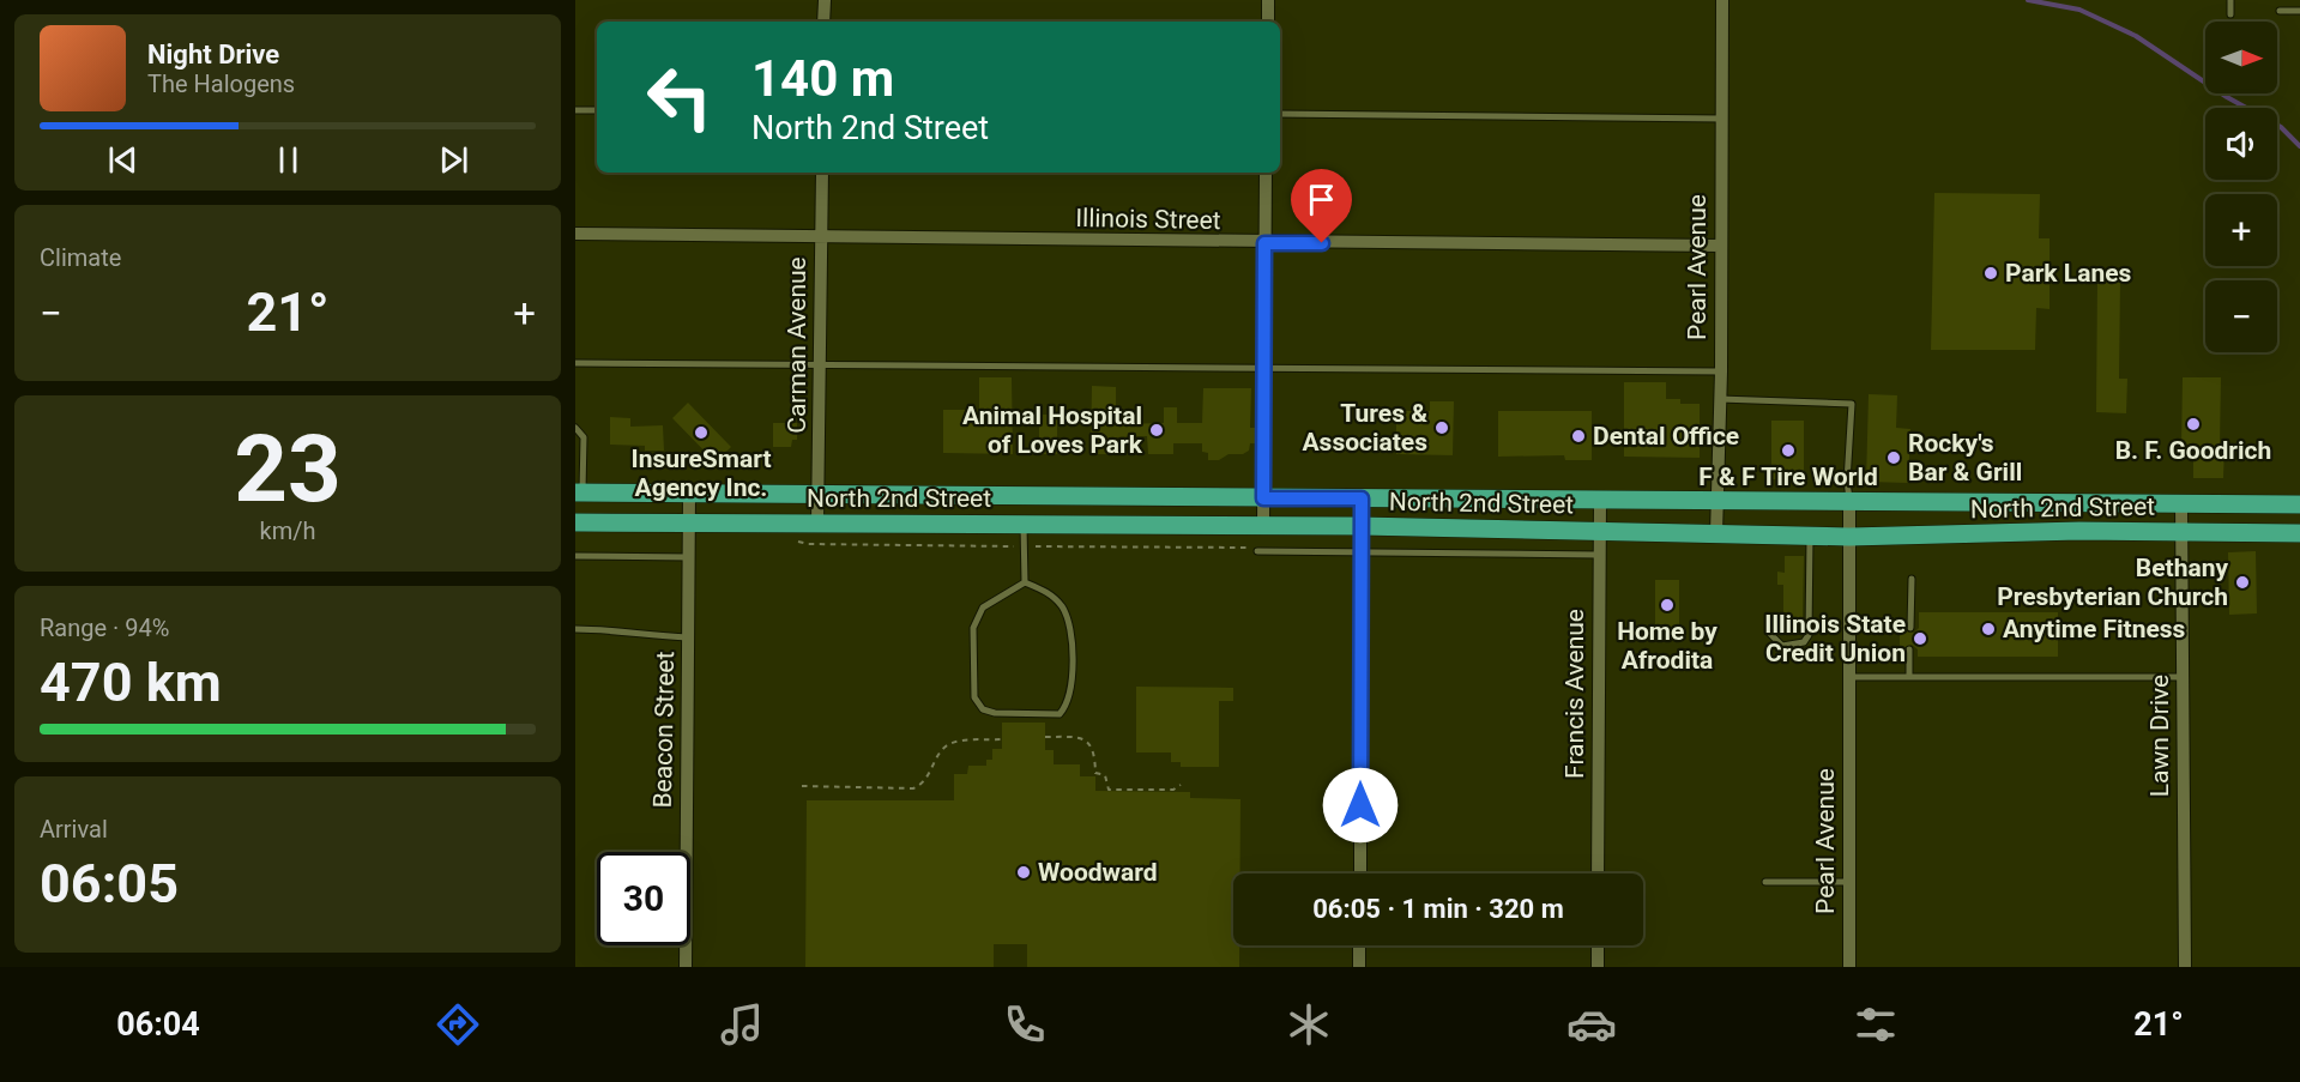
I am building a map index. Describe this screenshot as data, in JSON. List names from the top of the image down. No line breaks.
{"streets":{"main road":["North 2nd Street"],"street":["Illinois Street","Pearl Avenue","Carman Avenue","Francis Avenue","Beacon Street","Lawn Drive"]},"crossings":[["Illinois Street","Pearl Avenue"],["Illinois Street","Carman Avenue"],["Pearl Avenue","North 2nd Street"],["Carman Avenue","North 2nd Street"],["North 2nd Street","Francis Avenue"],["North 2nd Street","Beacon Street"],["North 2nd Street","Lawn Drive"]],"places":["Park Lanes","B. F. Goodrich","Tures & Associates","Animal Hospital of Loves Park","InsureSmart Agency Inc.","Dental Office","F & F Tire World","Rocky's Bar & Grill","Bethany Presbyterian Church","Home by Afrodita","Anytime Fitness","Illinois State Credit Union","Woodward"],"north":"right","page":{"map_buttons":["+","−"],"turn":["140 m","North 2nd Street"],"song":["Night Drive","The Halogens"],"tile":["Climate",["23","km/h"],["Range · 94%","470 km"],["Arrival","06:05"]],"heat":["−","21°","+"],"limit":"30","trip":"06:05 · 1 min · 320 m","tabs":["06:04","21°"]}}
